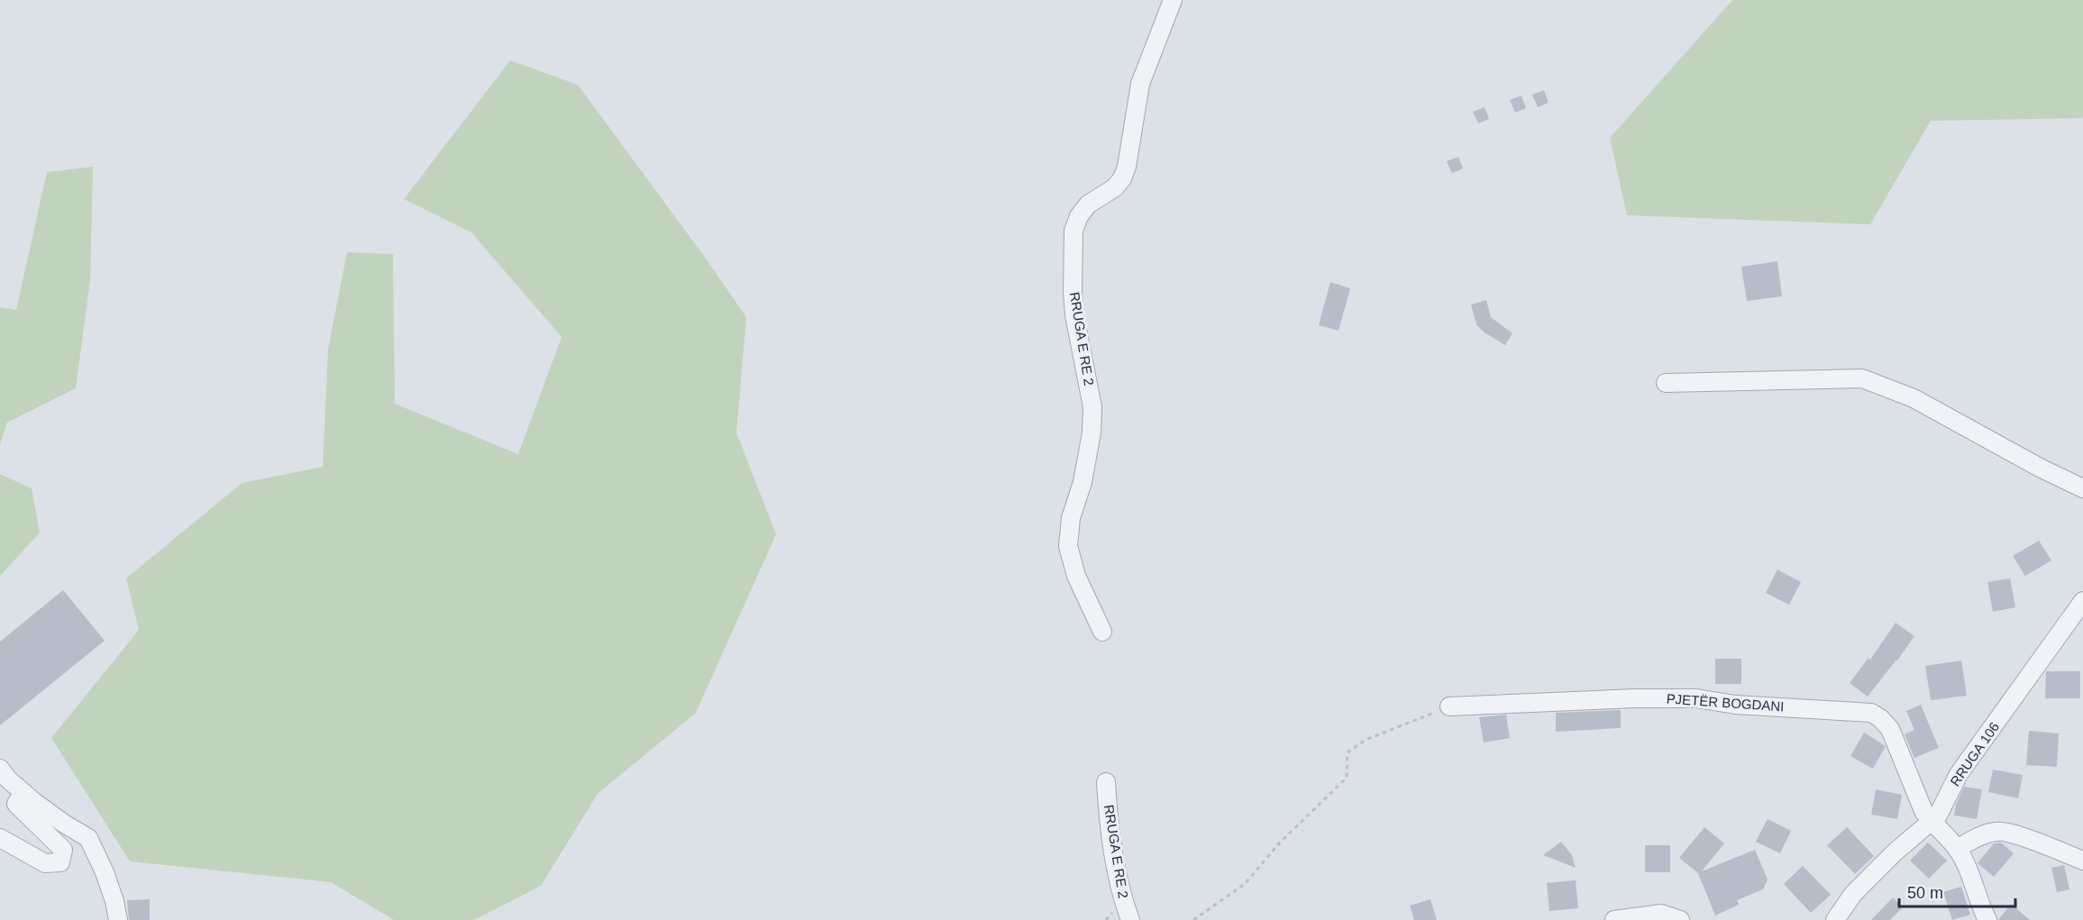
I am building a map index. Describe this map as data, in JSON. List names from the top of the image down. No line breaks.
{"streets":{"street":["RRUGA E RE 2","PJETËR BOGDANI","RRUGA 106"]},"crossings":[["PJETËR BOGDANI","RRUGA 106"]],"scale_bar":"50 m"}
